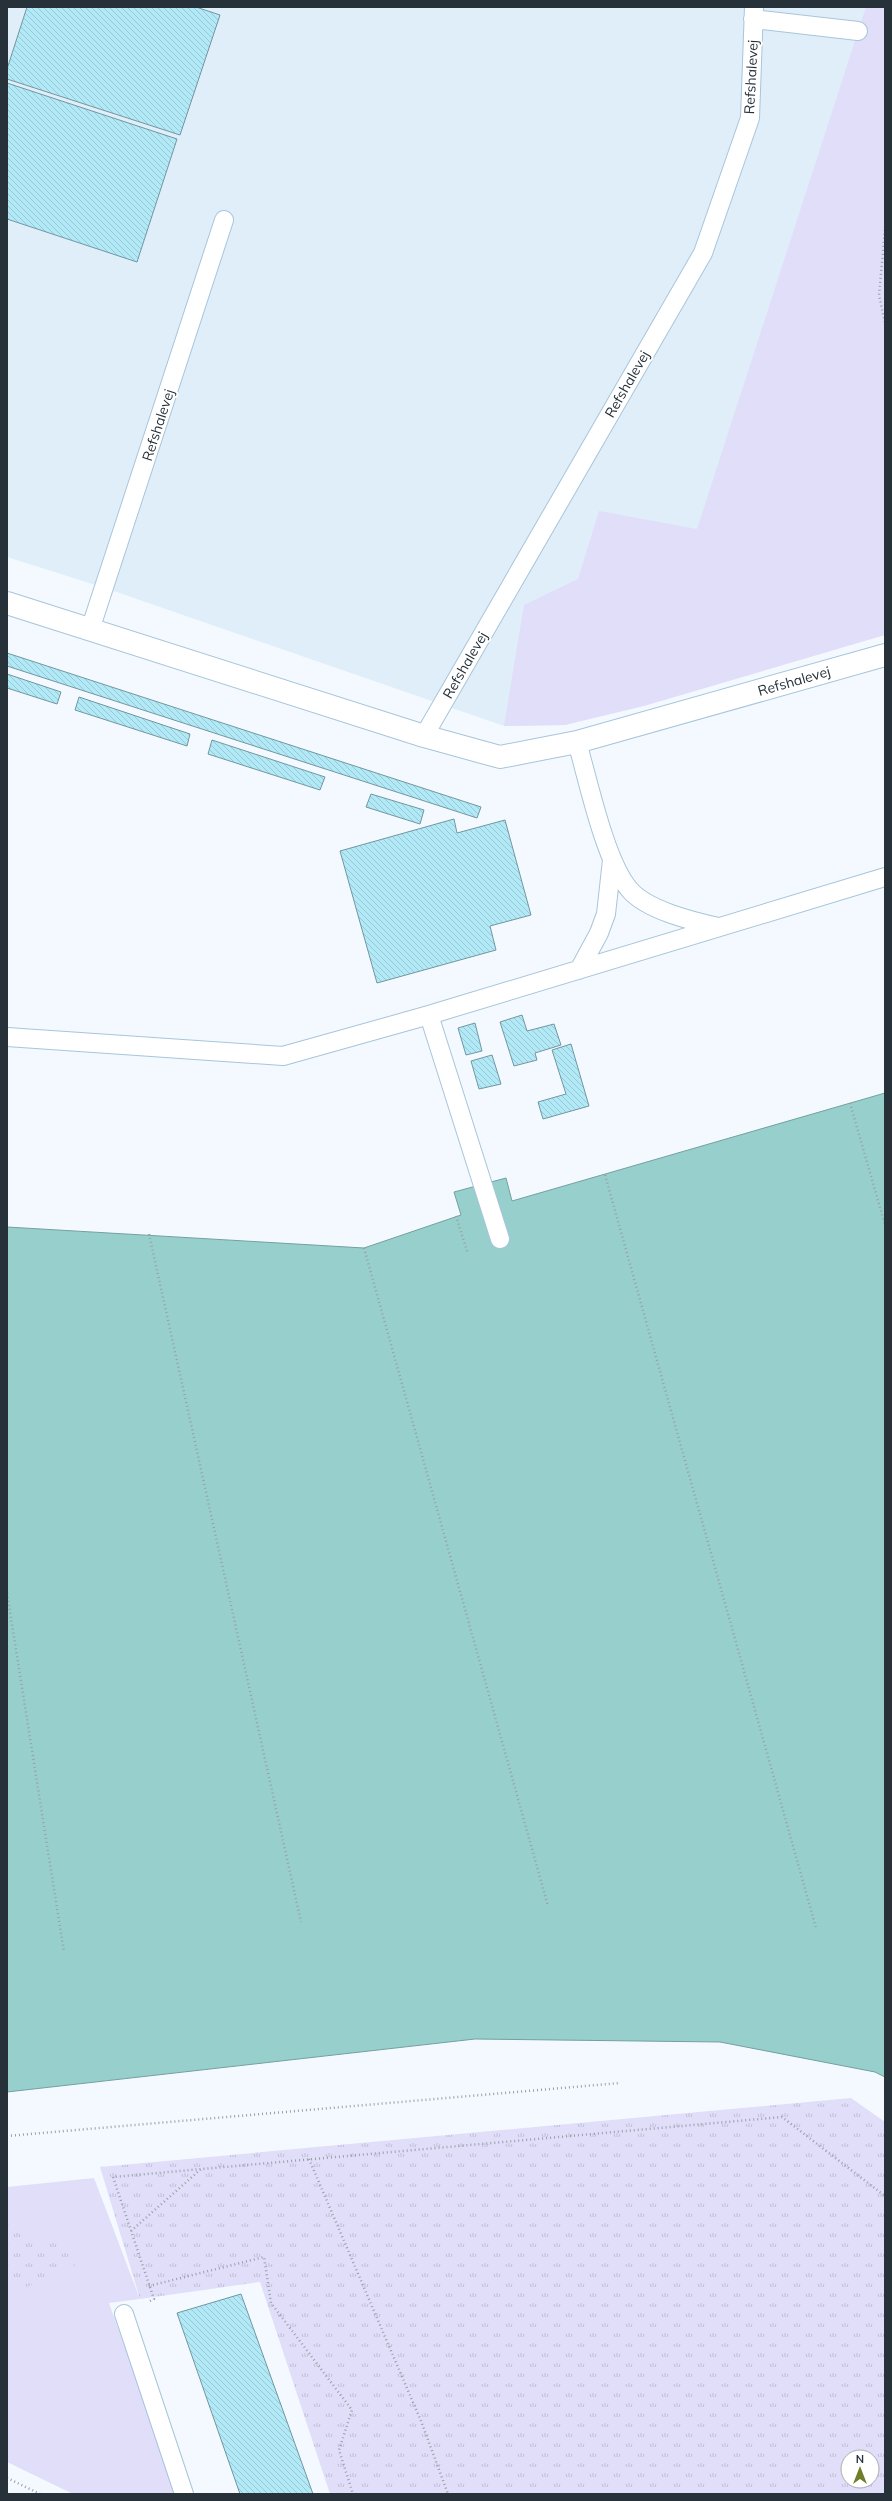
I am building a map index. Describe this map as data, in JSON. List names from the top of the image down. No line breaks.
{"streets":{"street":["Refshalevej"]},"north":"top"}
